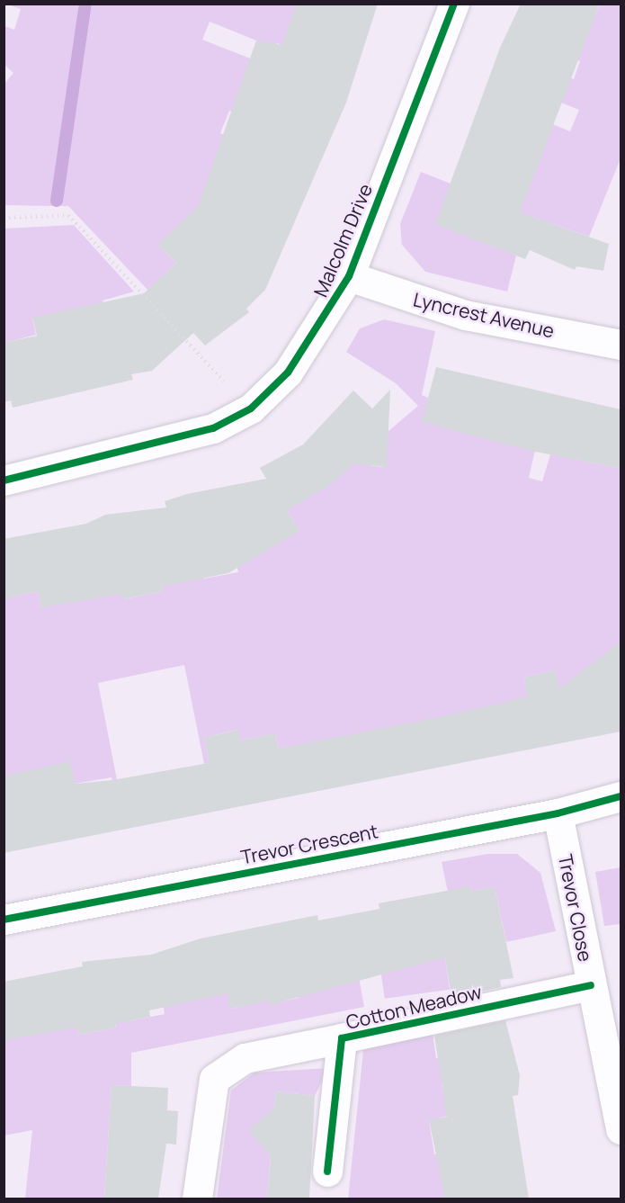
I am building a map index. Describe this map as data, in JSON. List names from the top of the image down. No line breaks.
{"streets":{"street":["Malcolm Drive","Lyncrest Avenue","Trevor Crescent","Trevor Close","Cotton Meadow"]},"crossings":[["Malcolm Drive","Lyncrest Avenue"],["Trevor Crescent","Trevor Close"],["Trevor Close","Cotton Meadow"]]}
